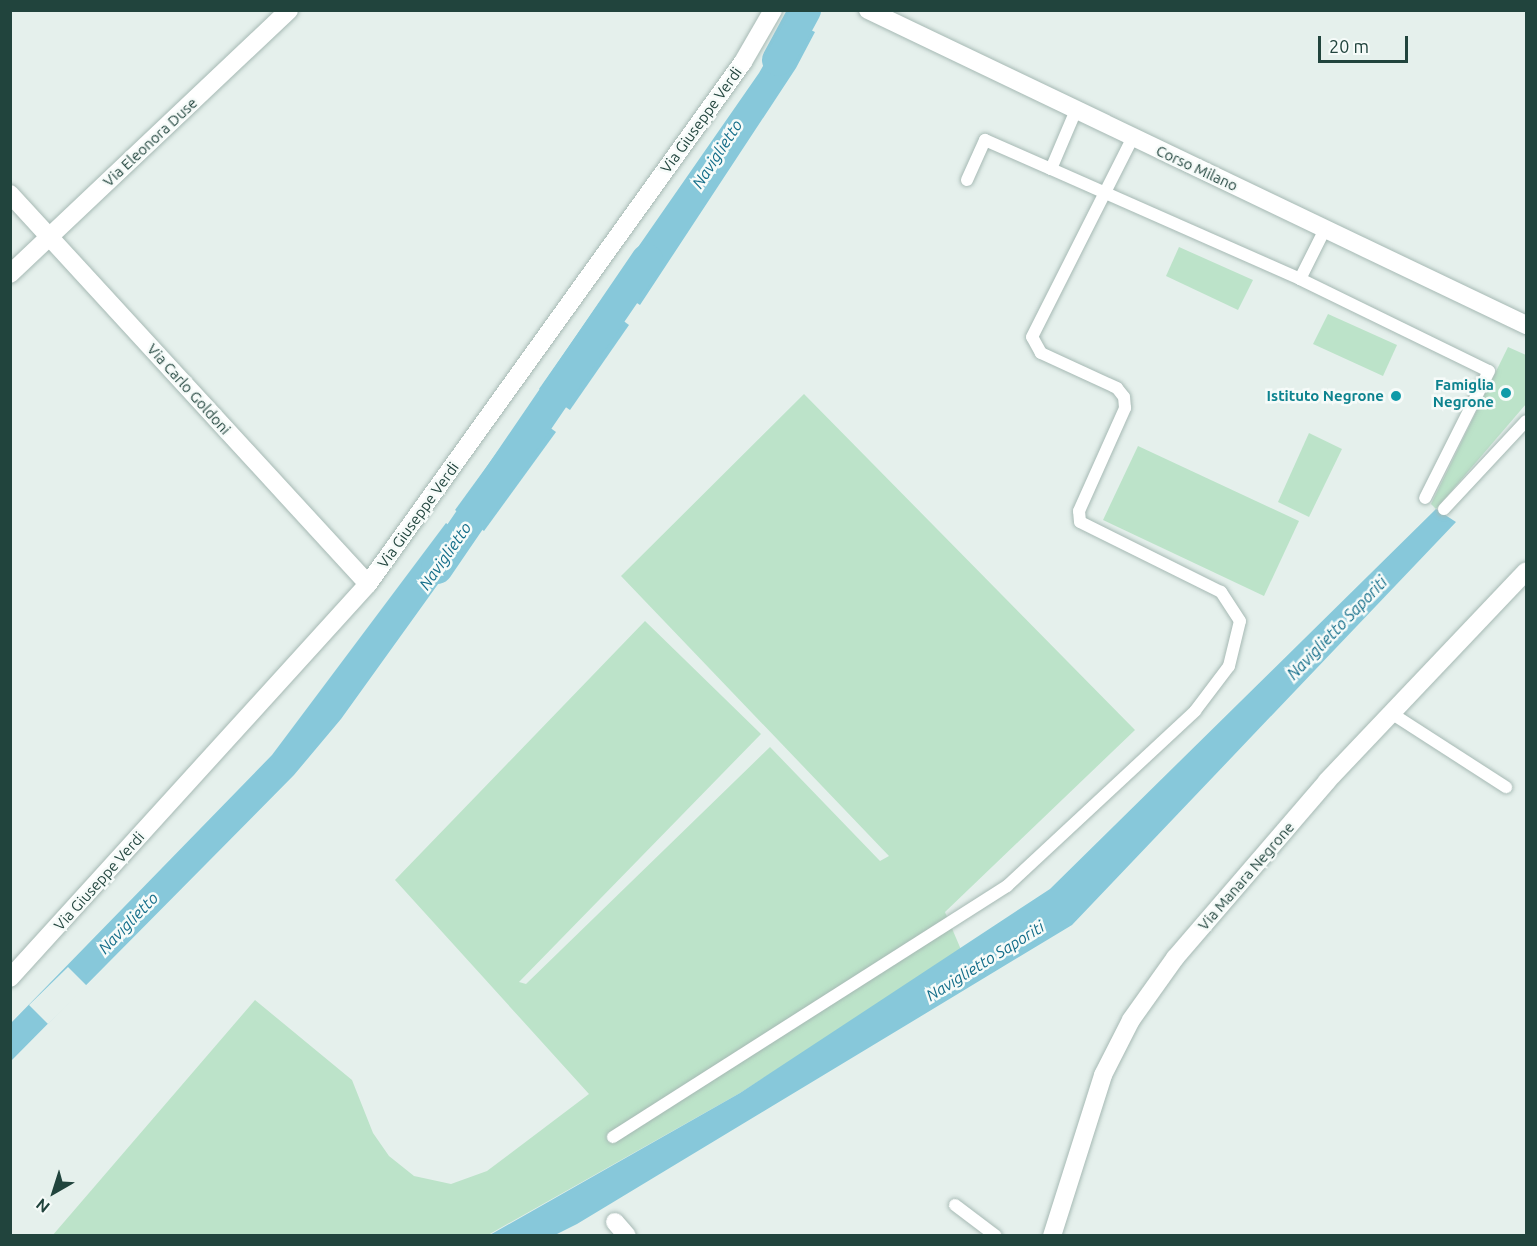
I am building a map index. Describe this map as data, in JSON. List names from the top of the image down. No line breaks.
{"streets":{"street":["Via Giuseppe Verdi","Via Eleonora Duse","Corso Milano","Via Carlo Goldoni","Via Manara Negrone"]},"crossings":[["Via Giuseppe Verdi","Via Carlo Goldoni"],["Via Eleonora Duse","Via Carlo Goldoni"]],"water":["Naviglietto","Naviglietto Saporiti"],"places":["Famiglia Negrone","Istituto Negrone"],"scale_bar":"20 m","north":"bottom left"}
